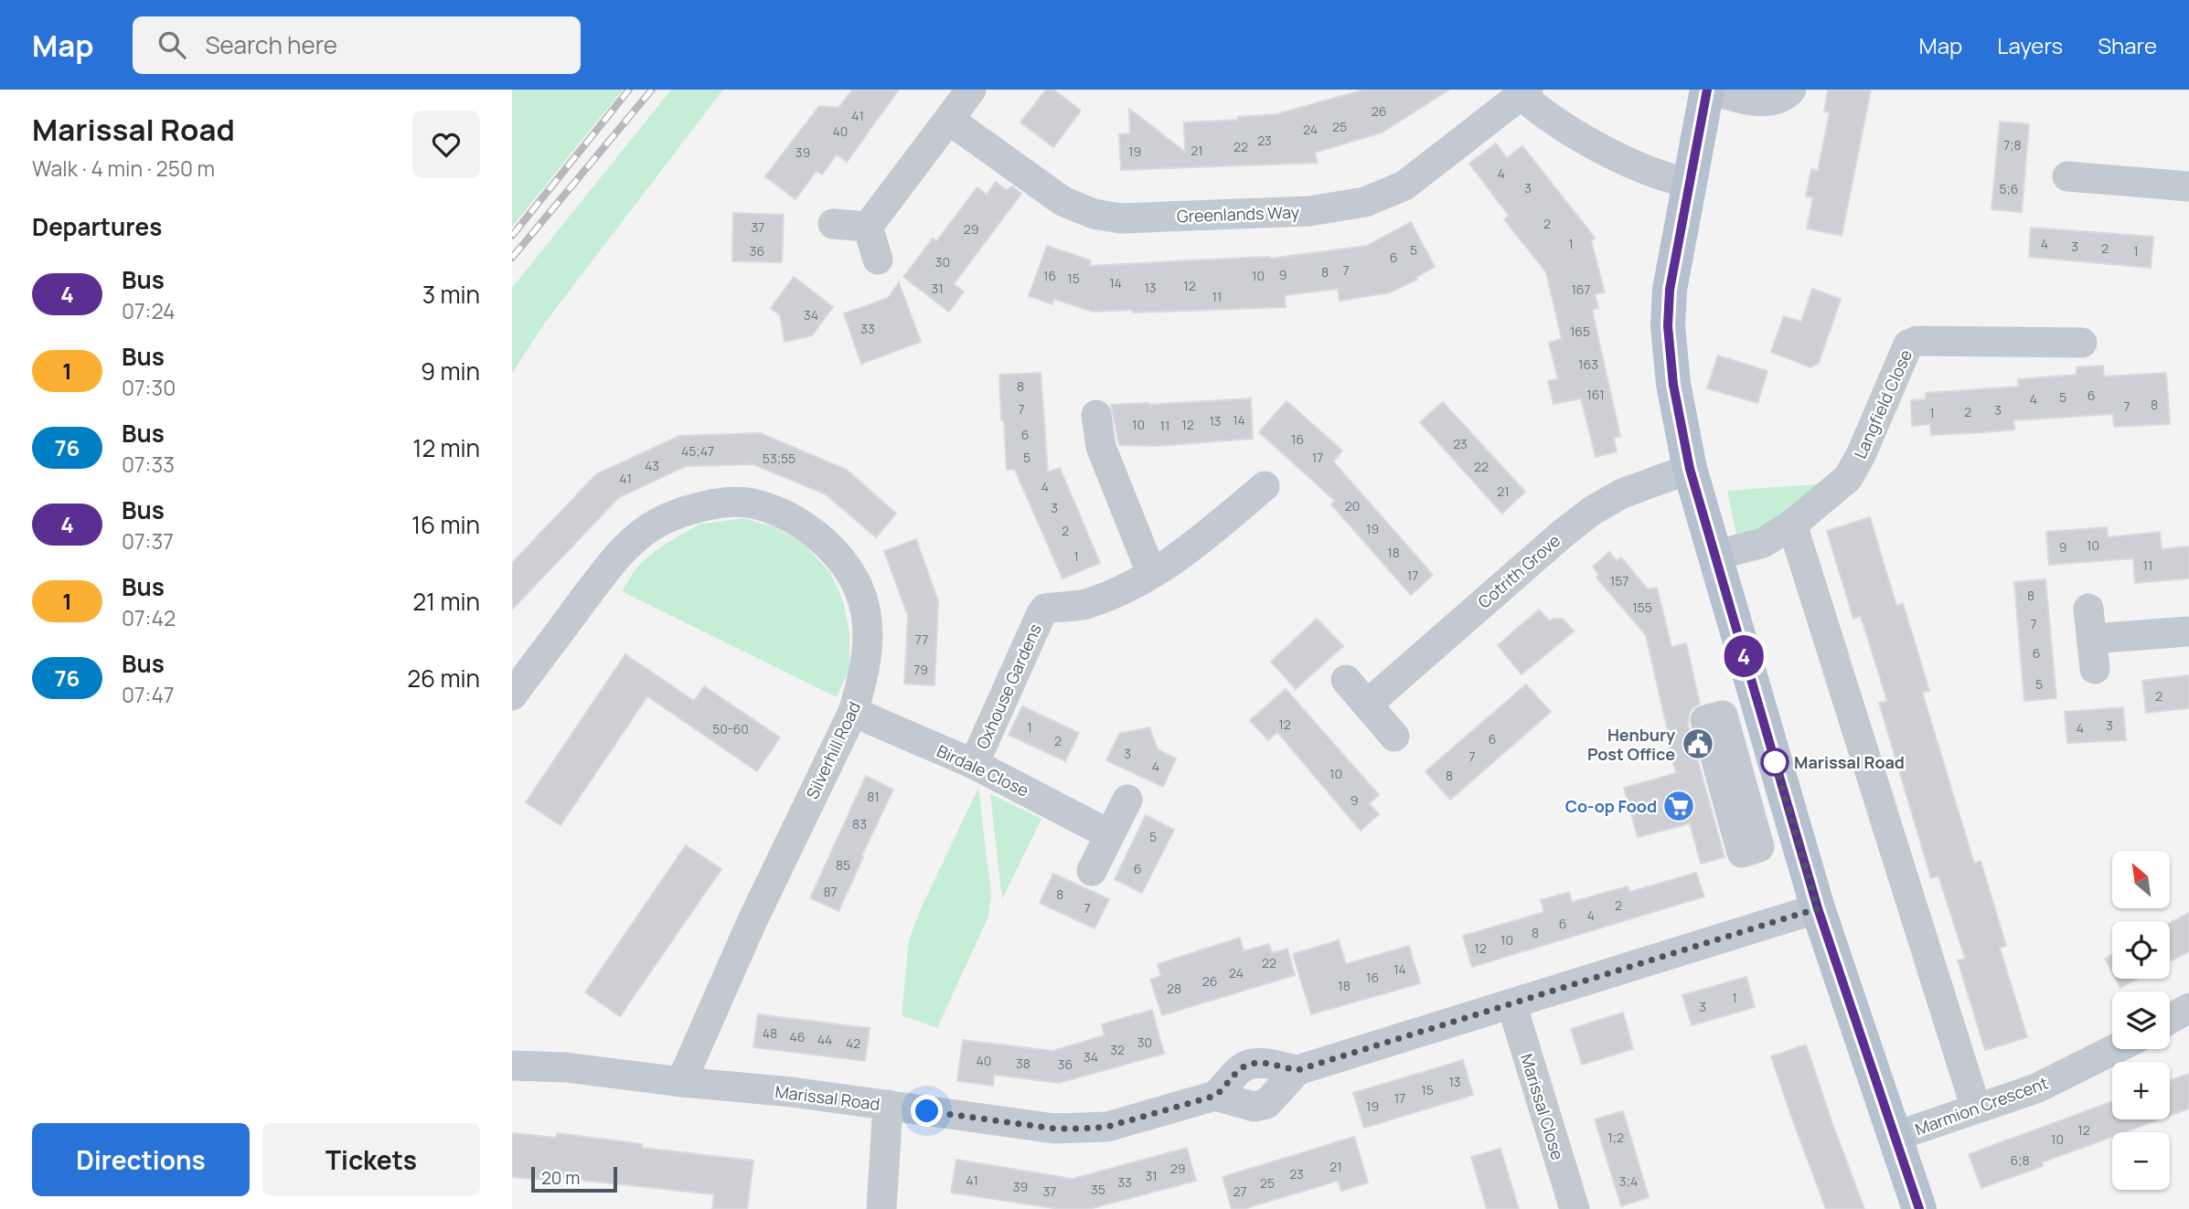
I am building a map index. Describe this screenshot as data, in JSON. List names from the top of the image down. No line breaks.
{"streets":{"street":["Greenlands Way","Langfield Close","Cotrith Grove","Oxhouse Gardens","Silverhill Road","Birdale Close","Marissal Road","Marmion Crescent","Marissal Close"]},"crossings":[["Oxhouse Gardens","Birdale Close"],["Silverhill Road","Birdale Close"],["Silverhill Road","Marissal Road"]],"places":{"public building":["Henbury Post Office"],"other":["Marissal Road"],"supermarket":["Co-op Food"]},"lines":["bus line 4"],"house_numbers":["26","41","25","24","40","23","7;8","22","21","19","39","4","3","5;6","2","37","29","1","4","3","2","5","36","1","6","30","7","8","9","16","10","15","14","12","13","31","167","11","34","33","165","163","8","161","6","5","4","8","7","7","3","2","1","14","13","10","12","11","6","16","23","45;47","5","17","53;55","43","22","41","4","21","20","3","19","2","10","9","18","1","11","17","157","8","155","7","77","6","79","5","2","12","3","1","4","50-60","6","2","3","7","4","10","8","81","9","83","5","85","6","87","8","2","7","4","6","8","10","12","22","14","24","16","26","18","28","1","3","48","46","44","30","42","32","34","40","38","36","13","15","17","19","12","1;2","10","6;8","21","29","23","31","41","3;4","33","25","39","35","37","27"],"scale_bar":"20 m","north":"top left","page":{"header":"Map","search":"Search here","nav":["Map","Layers","Share"],"heading":[["Marissal Road","Walk · 4 min · 250 m"],"Departures"],"on_map":"4","list":[{"mark":"4","name":"Bus","note":"07:24","value":"3 min"},{"mark":"1","name":"Bus","note":"07:30","value":"9 min"},{"mark":"76","name":"Bus","note":"07:33","value":"12 min"},{"mark":"4","name":"Bus","note":"07:37","value":"16 min"},{"mark":"1","name":"Bus","note":"07:42","value":"21 min"},{"mark":"76","name":"Bus","note":"07:47","value":"26 min"}],"map_buttons":["+","−"],"buttons":["Directions","Tickets"],"scale":"20 m"}}
